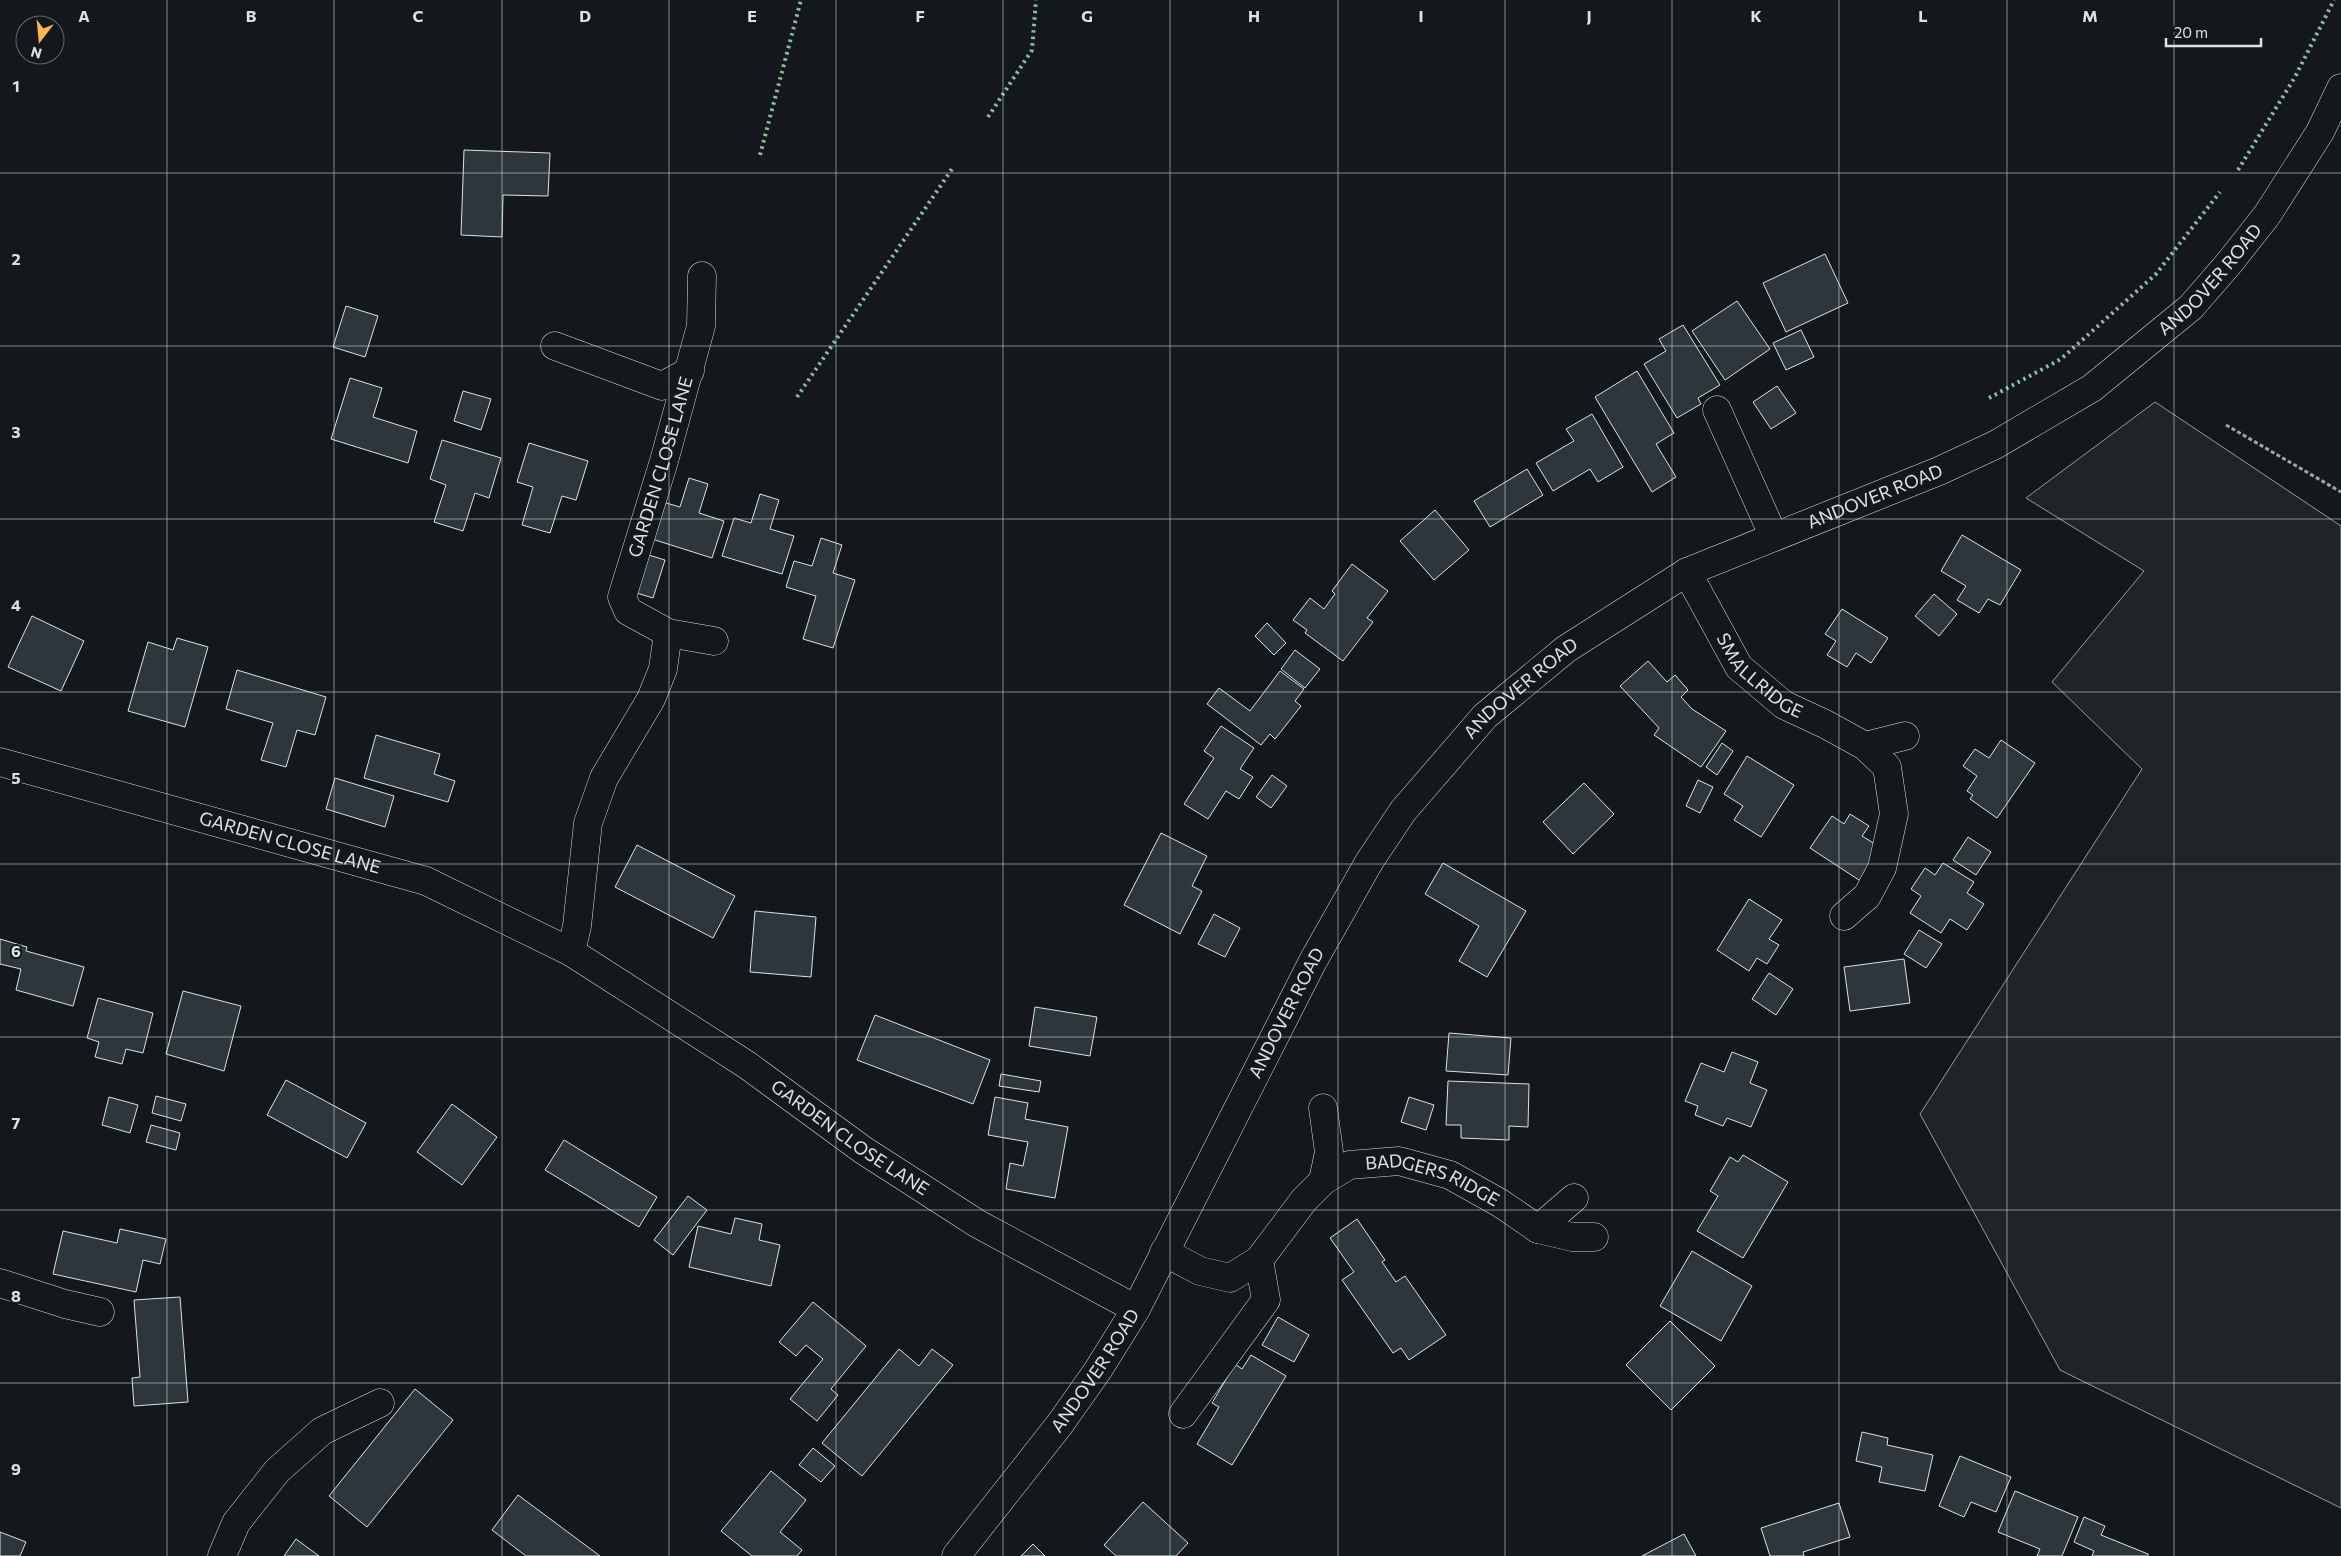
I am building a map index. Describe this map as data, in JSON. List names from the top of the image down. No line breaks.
{"streets":{"street":["ANDOVER ROAD","GARDEN CLOSE LANE","SMALLRIDGE","BADGERS RIDGE"]},"crossings":[["ANDOVER ROAD","GARDEN CLOSE LANE"],["ANDOVER ROAD","SMALLRIDGE"],["ANDOVER ROAD","BADGERS RIDGE"]],"scale_bar":"20 m","north":"bottom","grid":{"columns":["A","B","C","D","E","F","G","H","I","J","K","L","M"],"rows":["1","2","3","4","5","6","7","8","9"]}}
